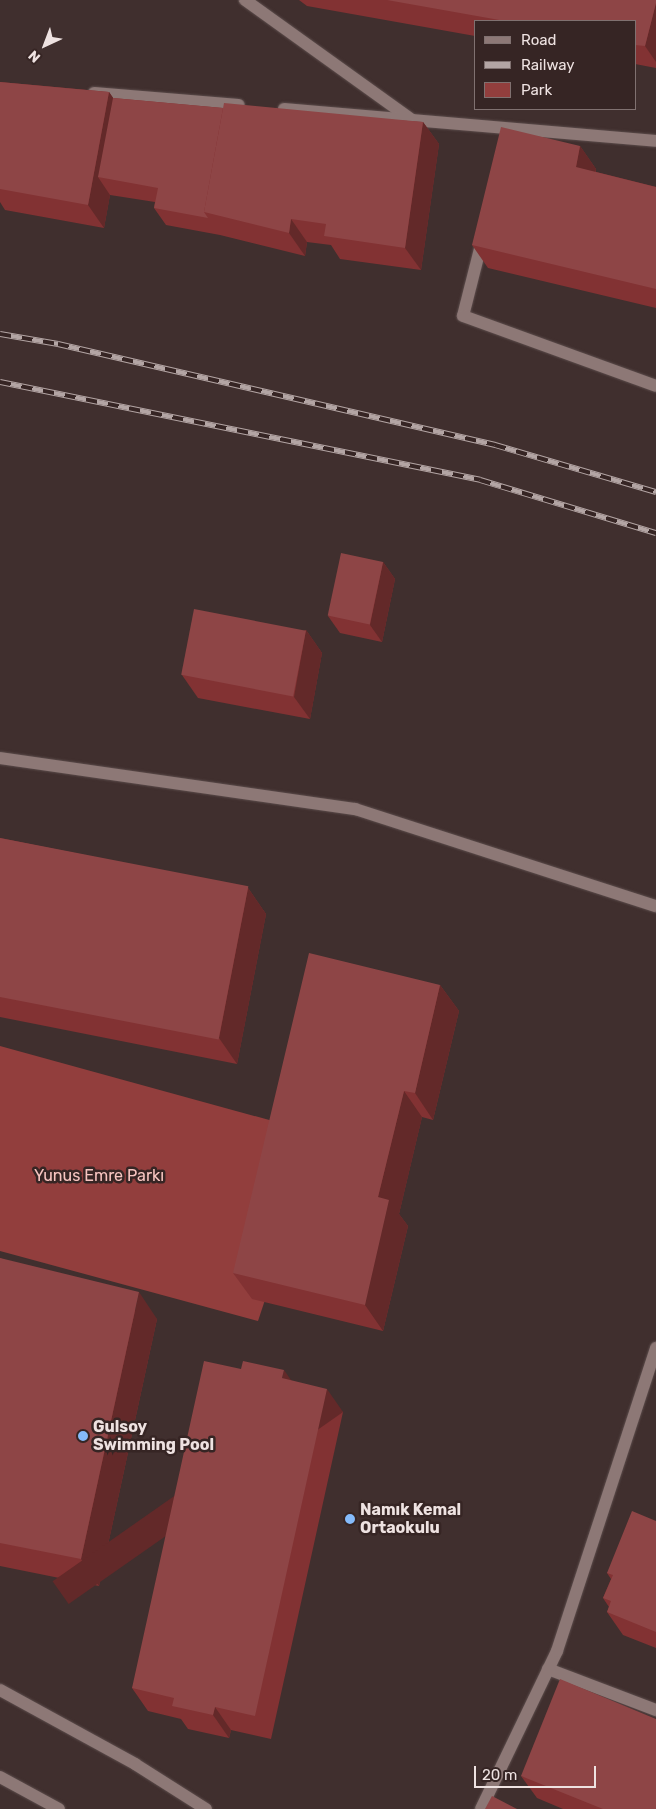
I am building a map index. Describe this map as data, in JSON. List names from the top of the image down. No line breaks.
{"parks":["Yunus Emre Parkı"],"places":["Gulsoy Swimming Pool","Namık Kemal Ortaokulu"],"legend":["Road","Railway","Park"],"scale_bar":"20 m","north":"bottom left"}
